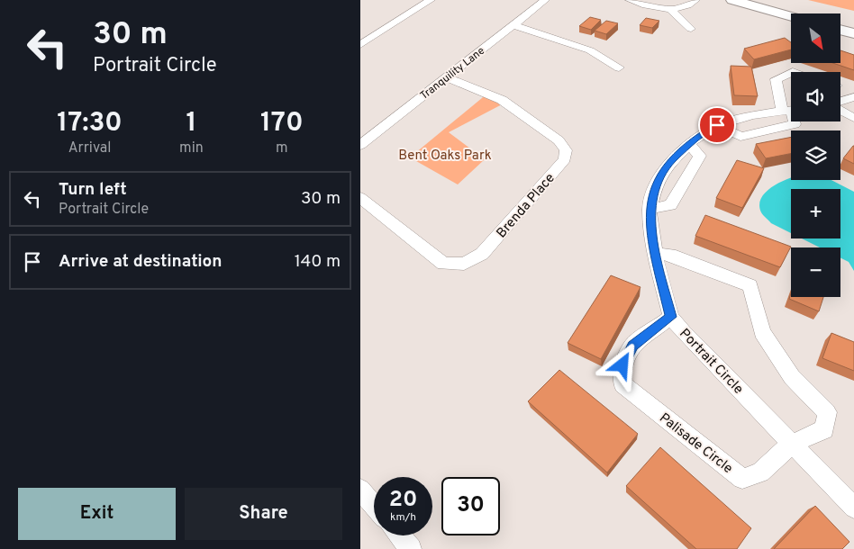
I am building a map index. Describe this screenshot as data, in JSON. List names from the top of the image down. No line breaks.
{"streets":{"street":["Tranquility Lane","Brenda Place","Portrait Circle","Palisade Circle"]},"crossings":[["Tranquility Lane","Brenda Place"],["Portrait Circle","Palisade Circle"]],"parks":["Bent Oaks Park"],"north":"bottom right","page":{"turn":["30 m","Portrait Circle"],"map_buttons":["+","−"],"eta":["17:30","Arrival","1","min","170","m"],"list":[{"name":"Turn left","note":"Portrait Circle","value":"30 m"},{"name":"Arrive at destination","value":"140 m"}],"speed":"20 km/h","limit":"30","buttons":["Exit","Share"]}}
